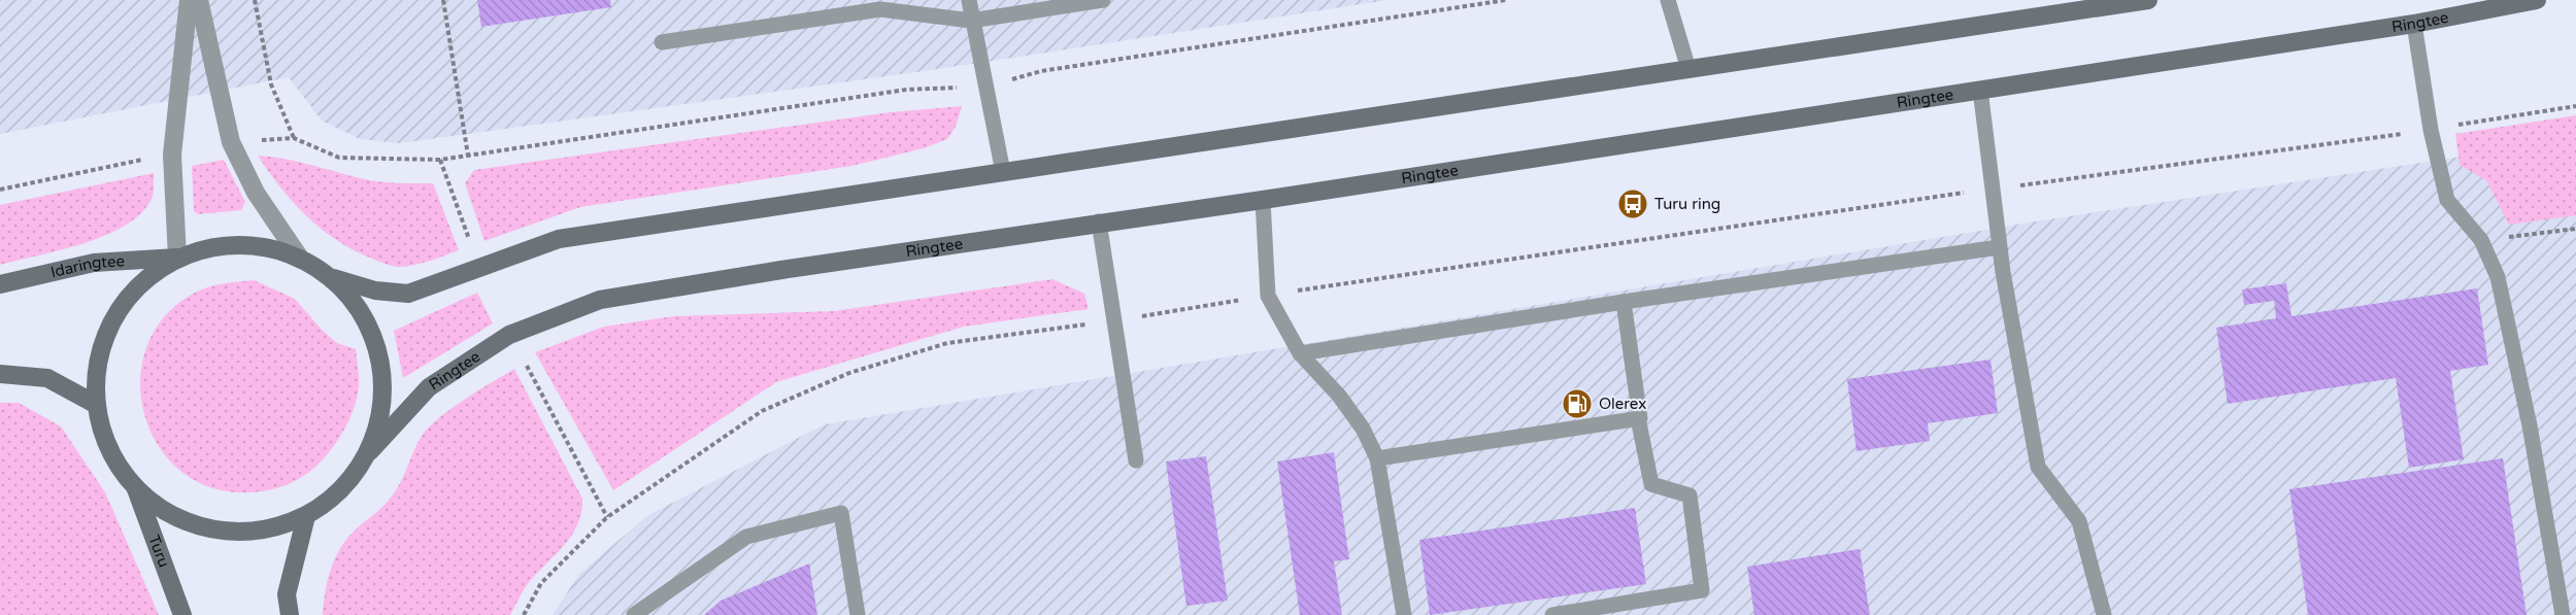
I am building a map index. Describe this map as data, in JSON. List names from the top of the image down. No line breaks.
{"streets":{"main road":["Ringtee","Idaringtee","Turu"]},"places":{"bus stop":["Turu ring"],"fuel station":["Olerex"]}}
